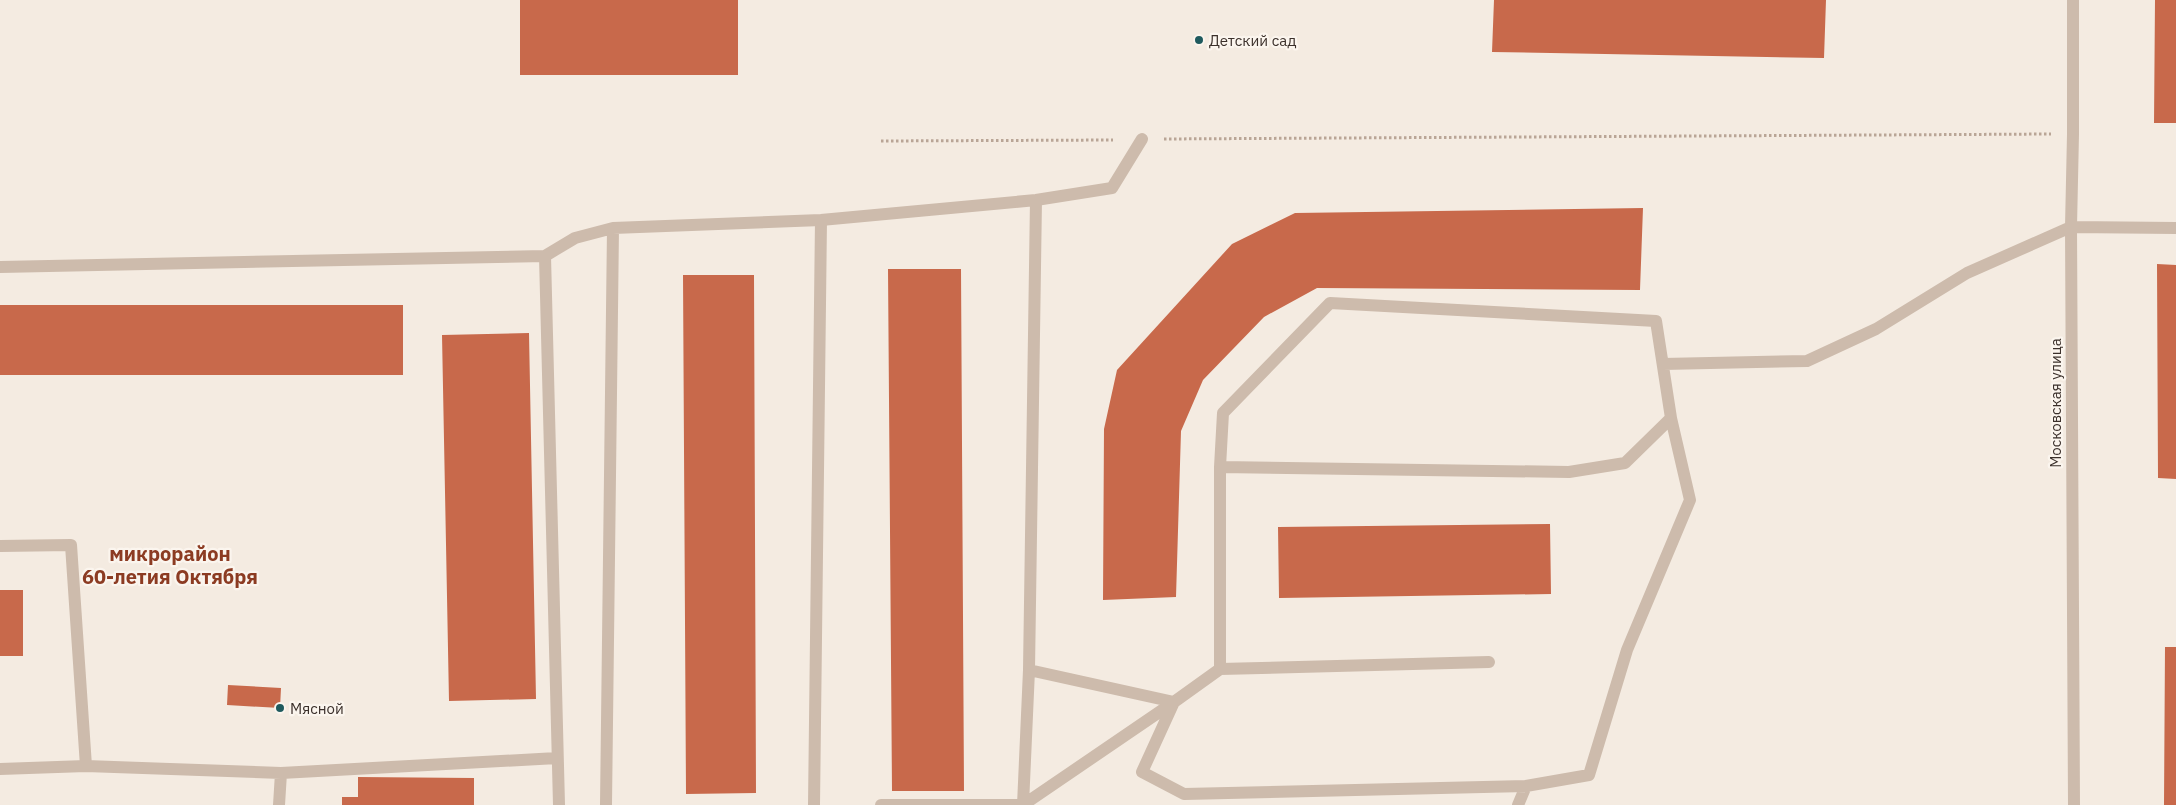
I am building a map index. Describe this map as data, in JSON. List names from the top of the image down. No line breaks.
{"streets":{"street":["Московская улица"]},"districts":["микрорайон 60-летия Октября"],"places":["Детский сад","Мясной"]}
